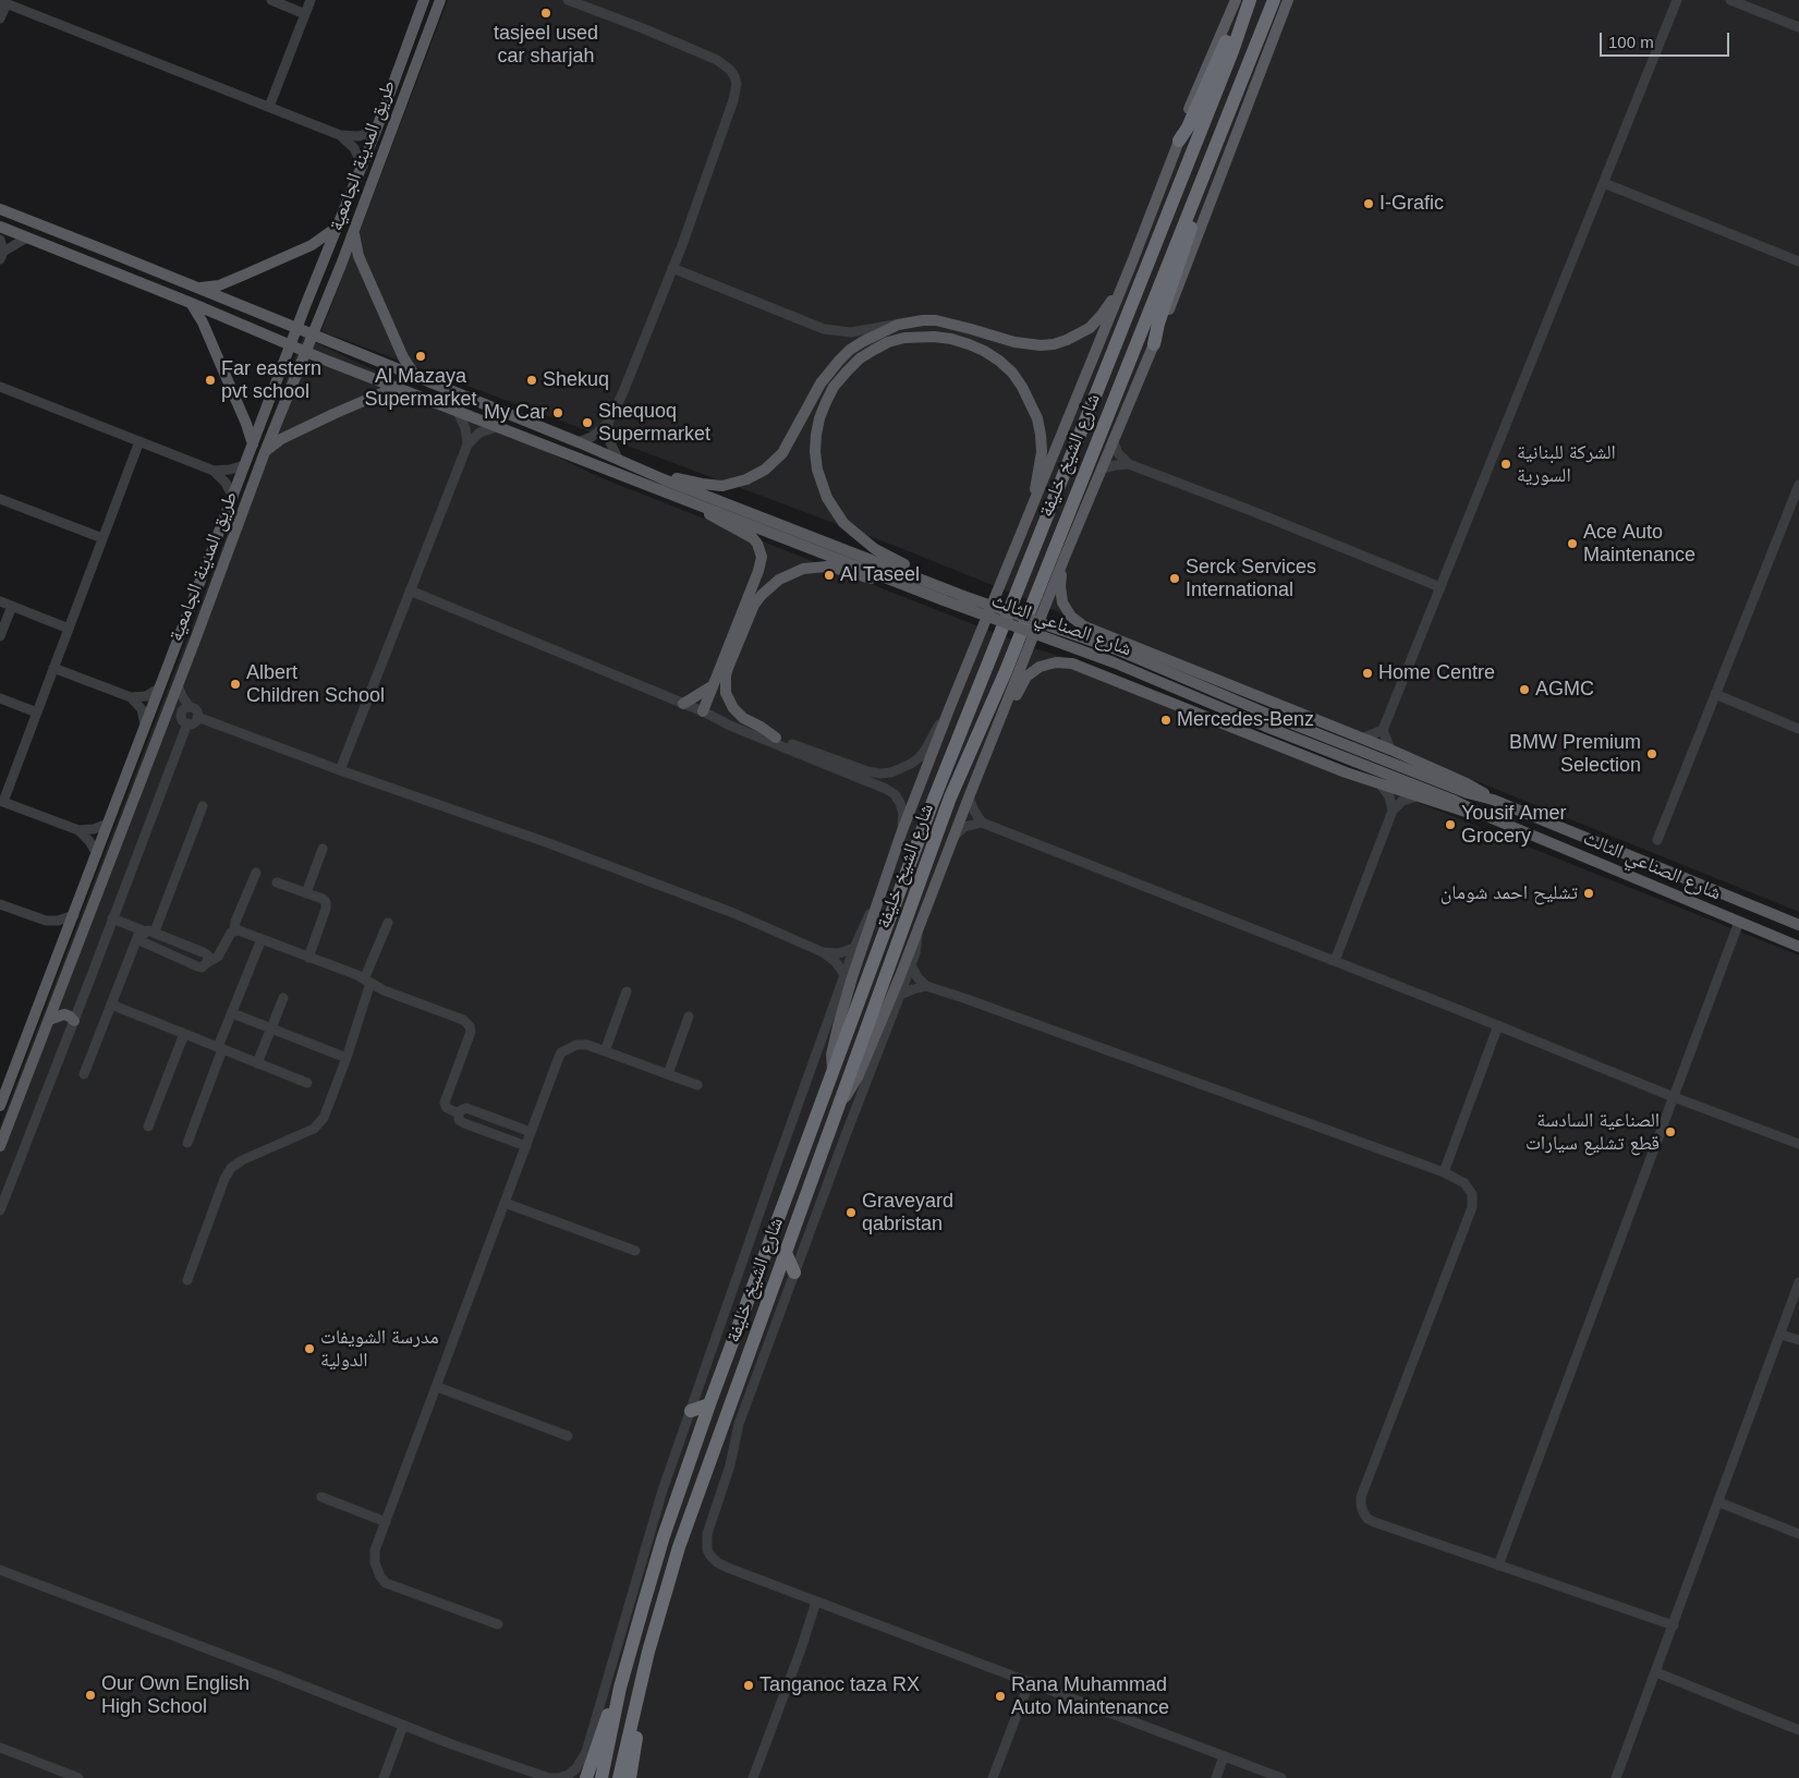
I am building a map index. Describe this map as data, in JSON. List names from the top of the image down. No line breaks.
{"streets":{"highway":["شارع الشيخ خليفة"],"main road":["طريق المدينة الجامعية","شارع الصناعي الثالث"]},"crossings":[["طريق المدينة الجامعية","شارع الصناعي الثالث"]],"places":["tasjeel used car sharjah","I-Grafic","Al Mazaya Supermarket","Far eastern pvt school","Shekuq","My Car","Shequoq Supermarket","الشركة للبنانية السورية","Ace Auto Maintenance","Al Taseel","Serck Services International","Home Centre","Albert Children School","AGMC","Mercedes-Benz","BMW Premium Selection","Yousif Amer Grocery","تشليح احمد شومان","الصناعية السادسة قطع تشليع سيارات","Graveyard qabristan","مدرسة الشويفات الدولية","Tanganoc taza RX","Our Own English High School","Rana Muhammad Auto Maintenance"],"scale_bar":"100 m"}
